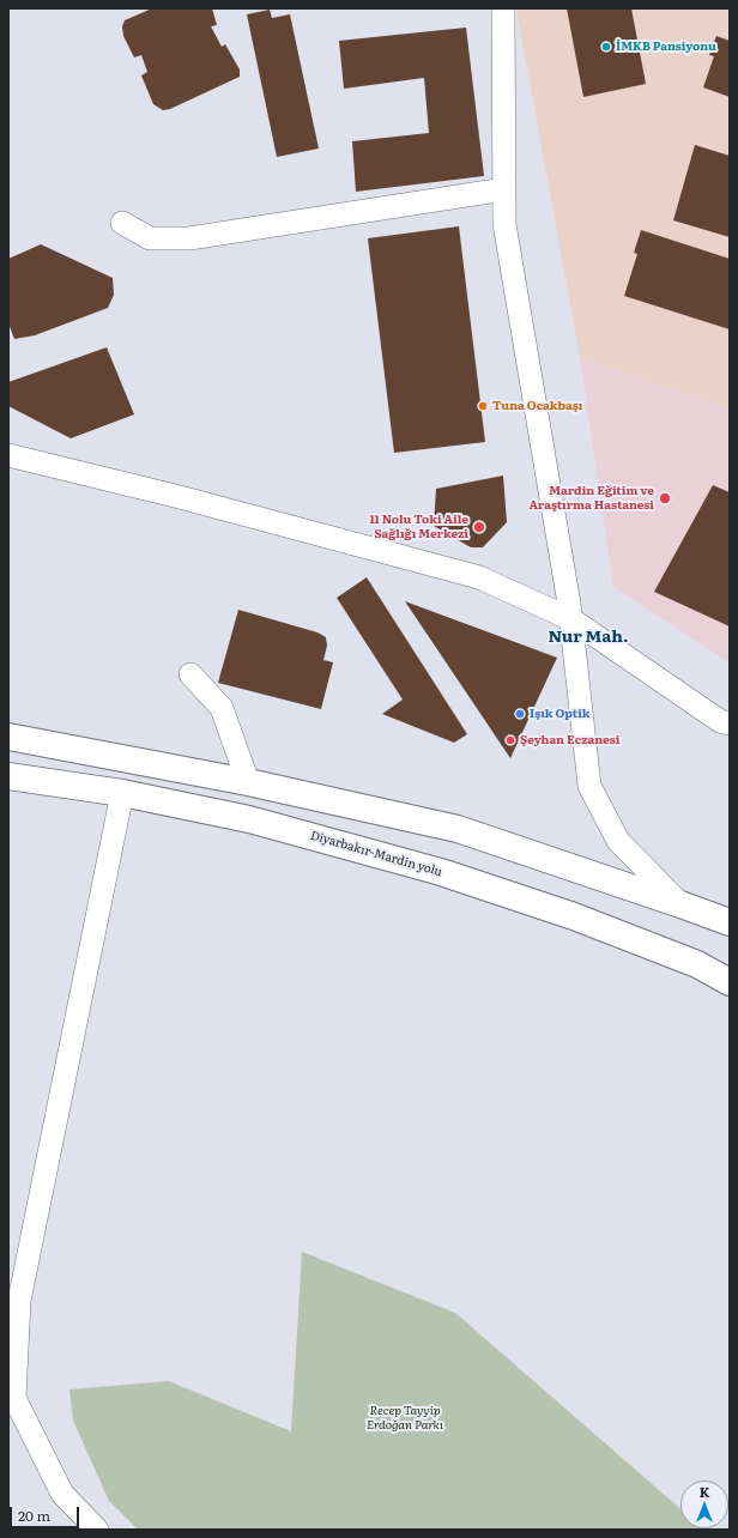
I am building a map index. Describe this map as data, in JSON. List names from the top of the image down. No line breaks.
{"streets":{"highway":["Diyarbakır-Mardin yolu"]},"districts":["Nur Mah."],"parks":["Recep Tayyip Erdoğan Parkı"],"places":["İMKB Pansiyonu","Tuna Ocakbaşı","Mardin Eğitim ve Araştırma Hastanesi","11 Nolu Toki Aile Sağlığı Merkezi","Işık Optik","Şeyhan Eczanesi"],"scale_bar":"20 m","north":"top"}
